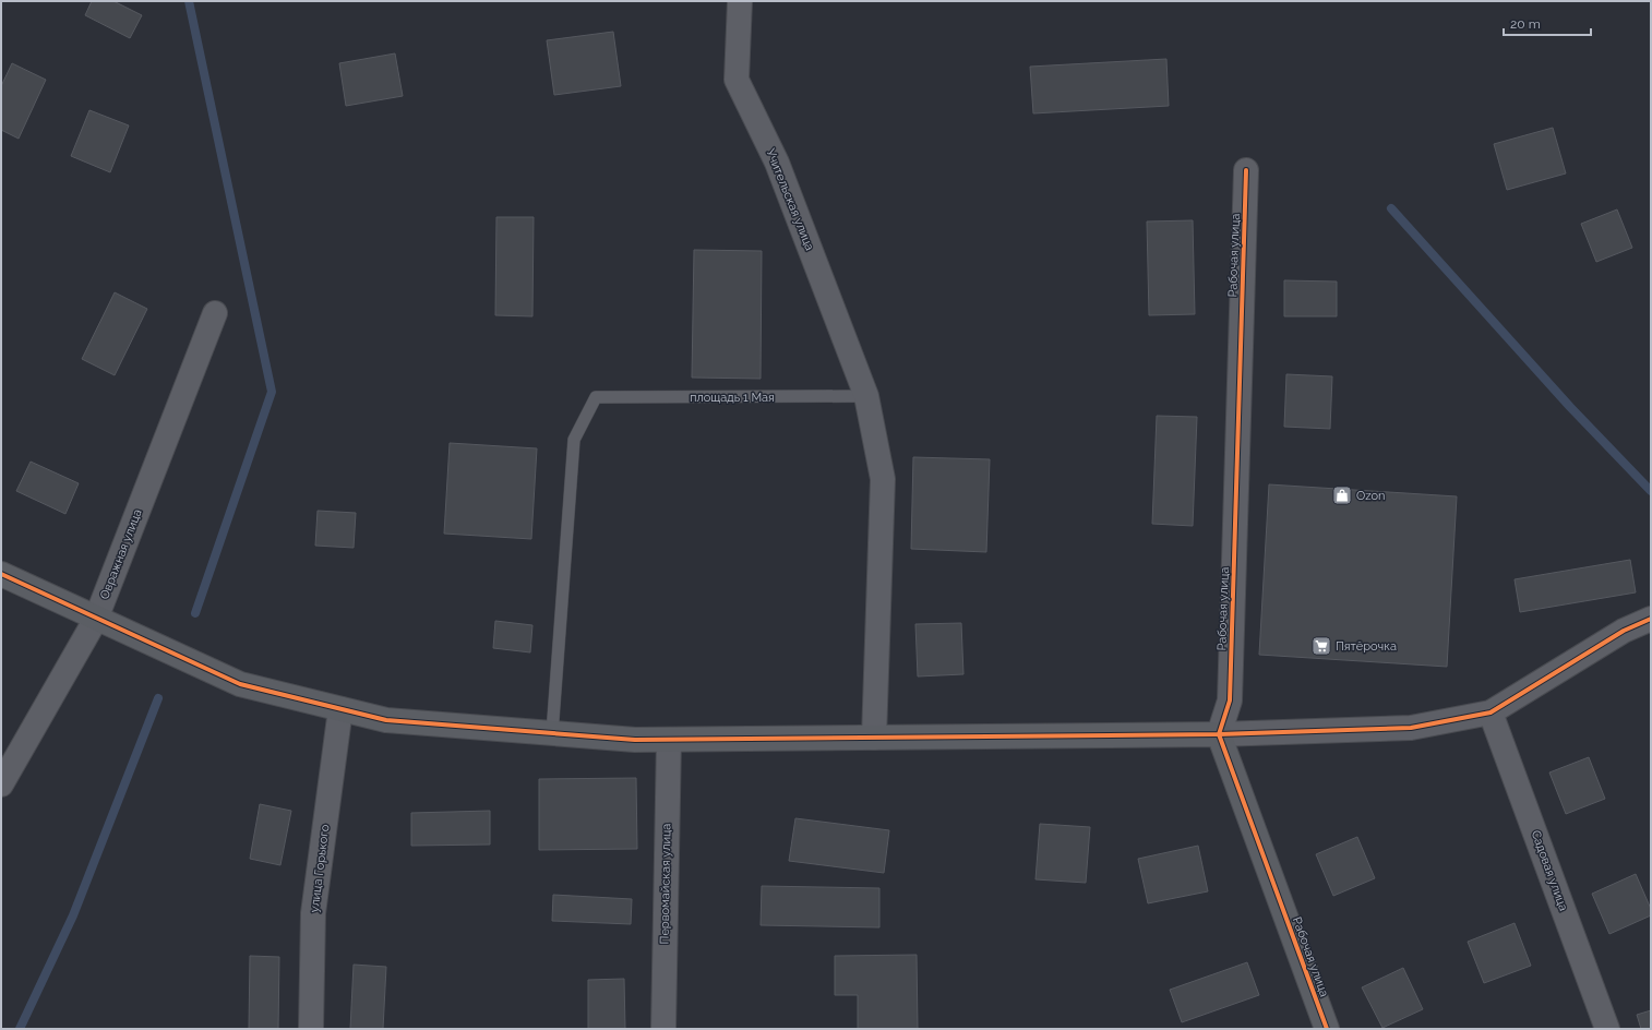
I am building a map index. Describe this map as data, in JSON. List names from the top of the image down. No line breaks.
{"streets":{"street":["Учительская улица","Рабочая улица","Овражная улица","улица Горького","Садовая улица","Первомайская улица"],"lane":["площадь 1 Мая"]},"crossings":[["Учительская улица","площадь 1 Мая"]],"places":{"shop":["Ozon"],"supermarket":["Пятёрочка"]},"scale_bar":"20 m"}
